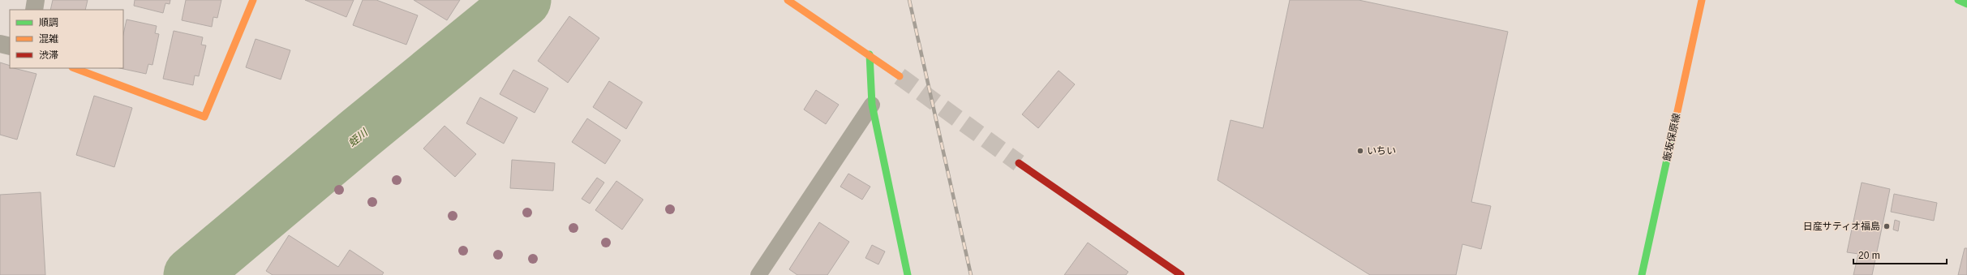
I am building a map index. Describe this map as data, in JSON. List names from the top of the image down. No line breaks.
{"streets":{"main road":["飯坂保原線"]},"water":["蛭川"],"places":["いちい","日産サティオ福島"],"legend":["順調","混雑","渋滞"],"scale_bar":"20 m"}
